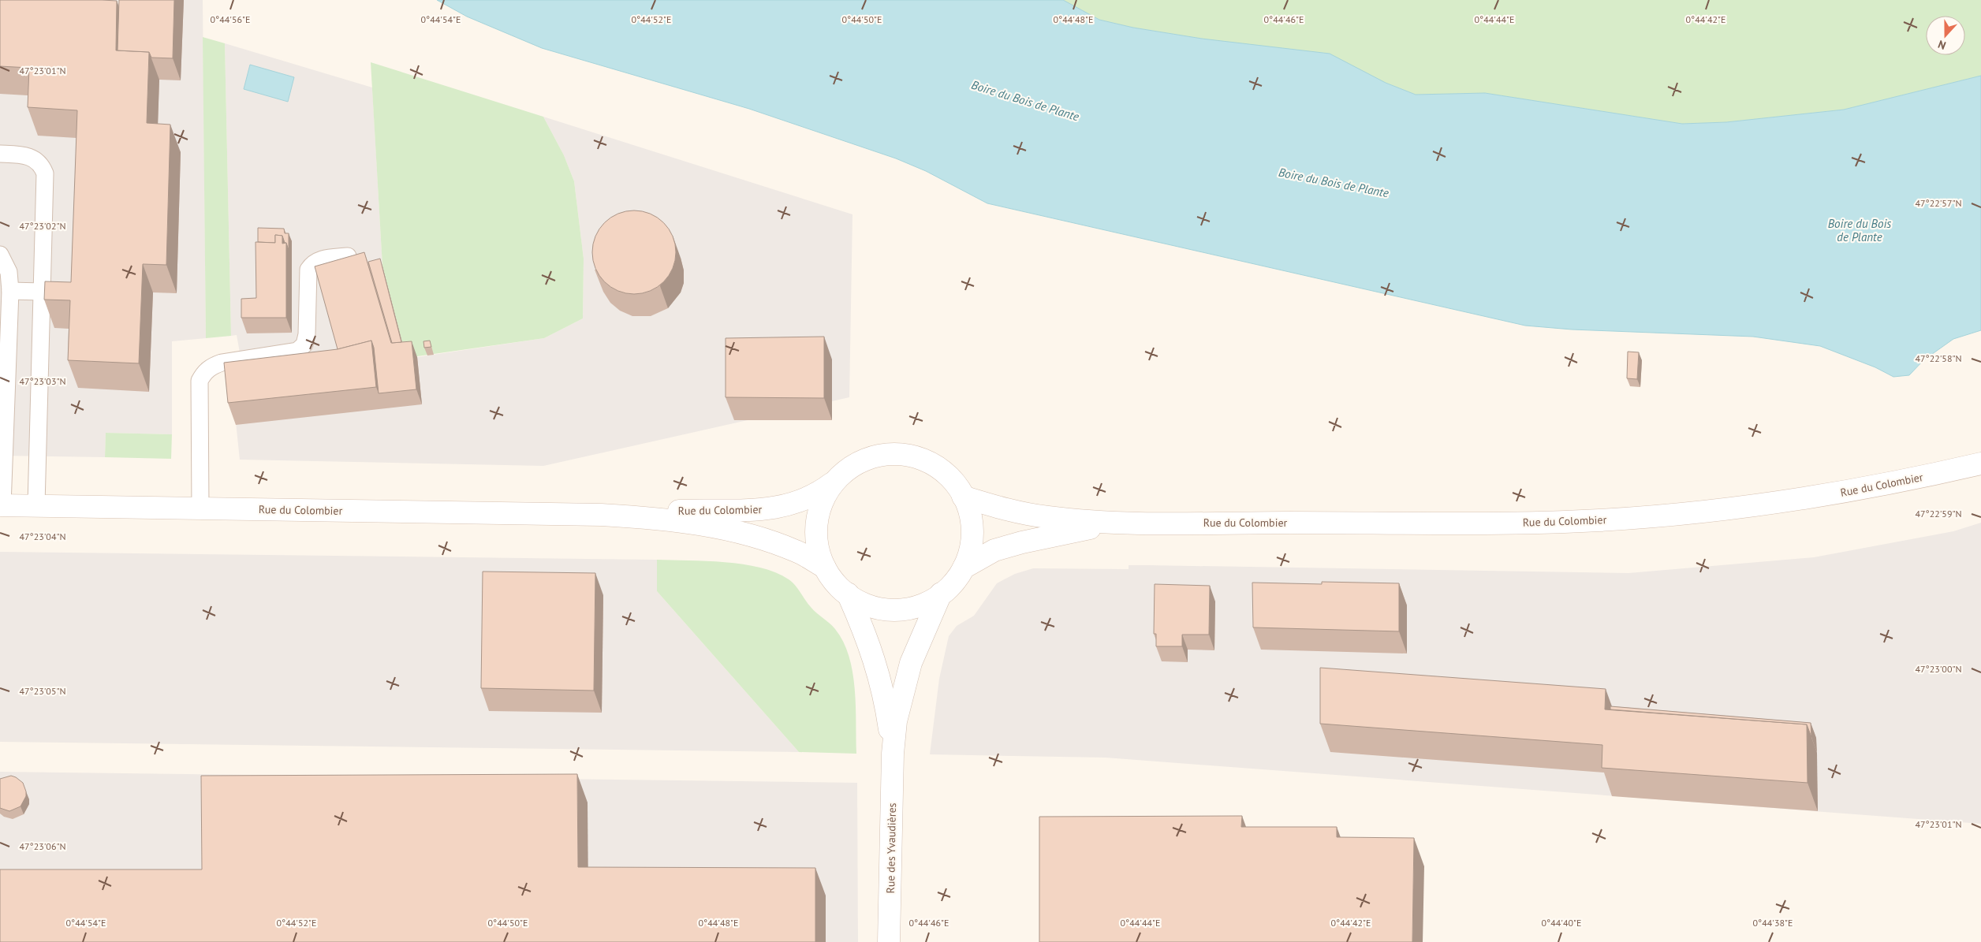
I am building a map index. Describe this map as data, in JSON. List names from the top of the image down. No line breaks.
{"streets":{"main road":["Rue du Colombier","Rue des Yvaudières"]},"water":["Boire du Bois de Plante"],"north":"bottom","coordinates":["0°44'44\"E","0°44'56\"E","0°44'54\"E","0°44'52\"E","0°44'50\"E","0°44'48\"E","0°44'46\"E","0°44'42\"E","47°23'01\"N","47°22'57\"N","47°23'02\"N","47°22'58\"N","47°23'03\"N","47°22'59\"N","47°23'04\"N","47°23'00\"N","47°23'05\"N","47°23'06\"N","0°44'40\"E","0°44'38\"E"]}
